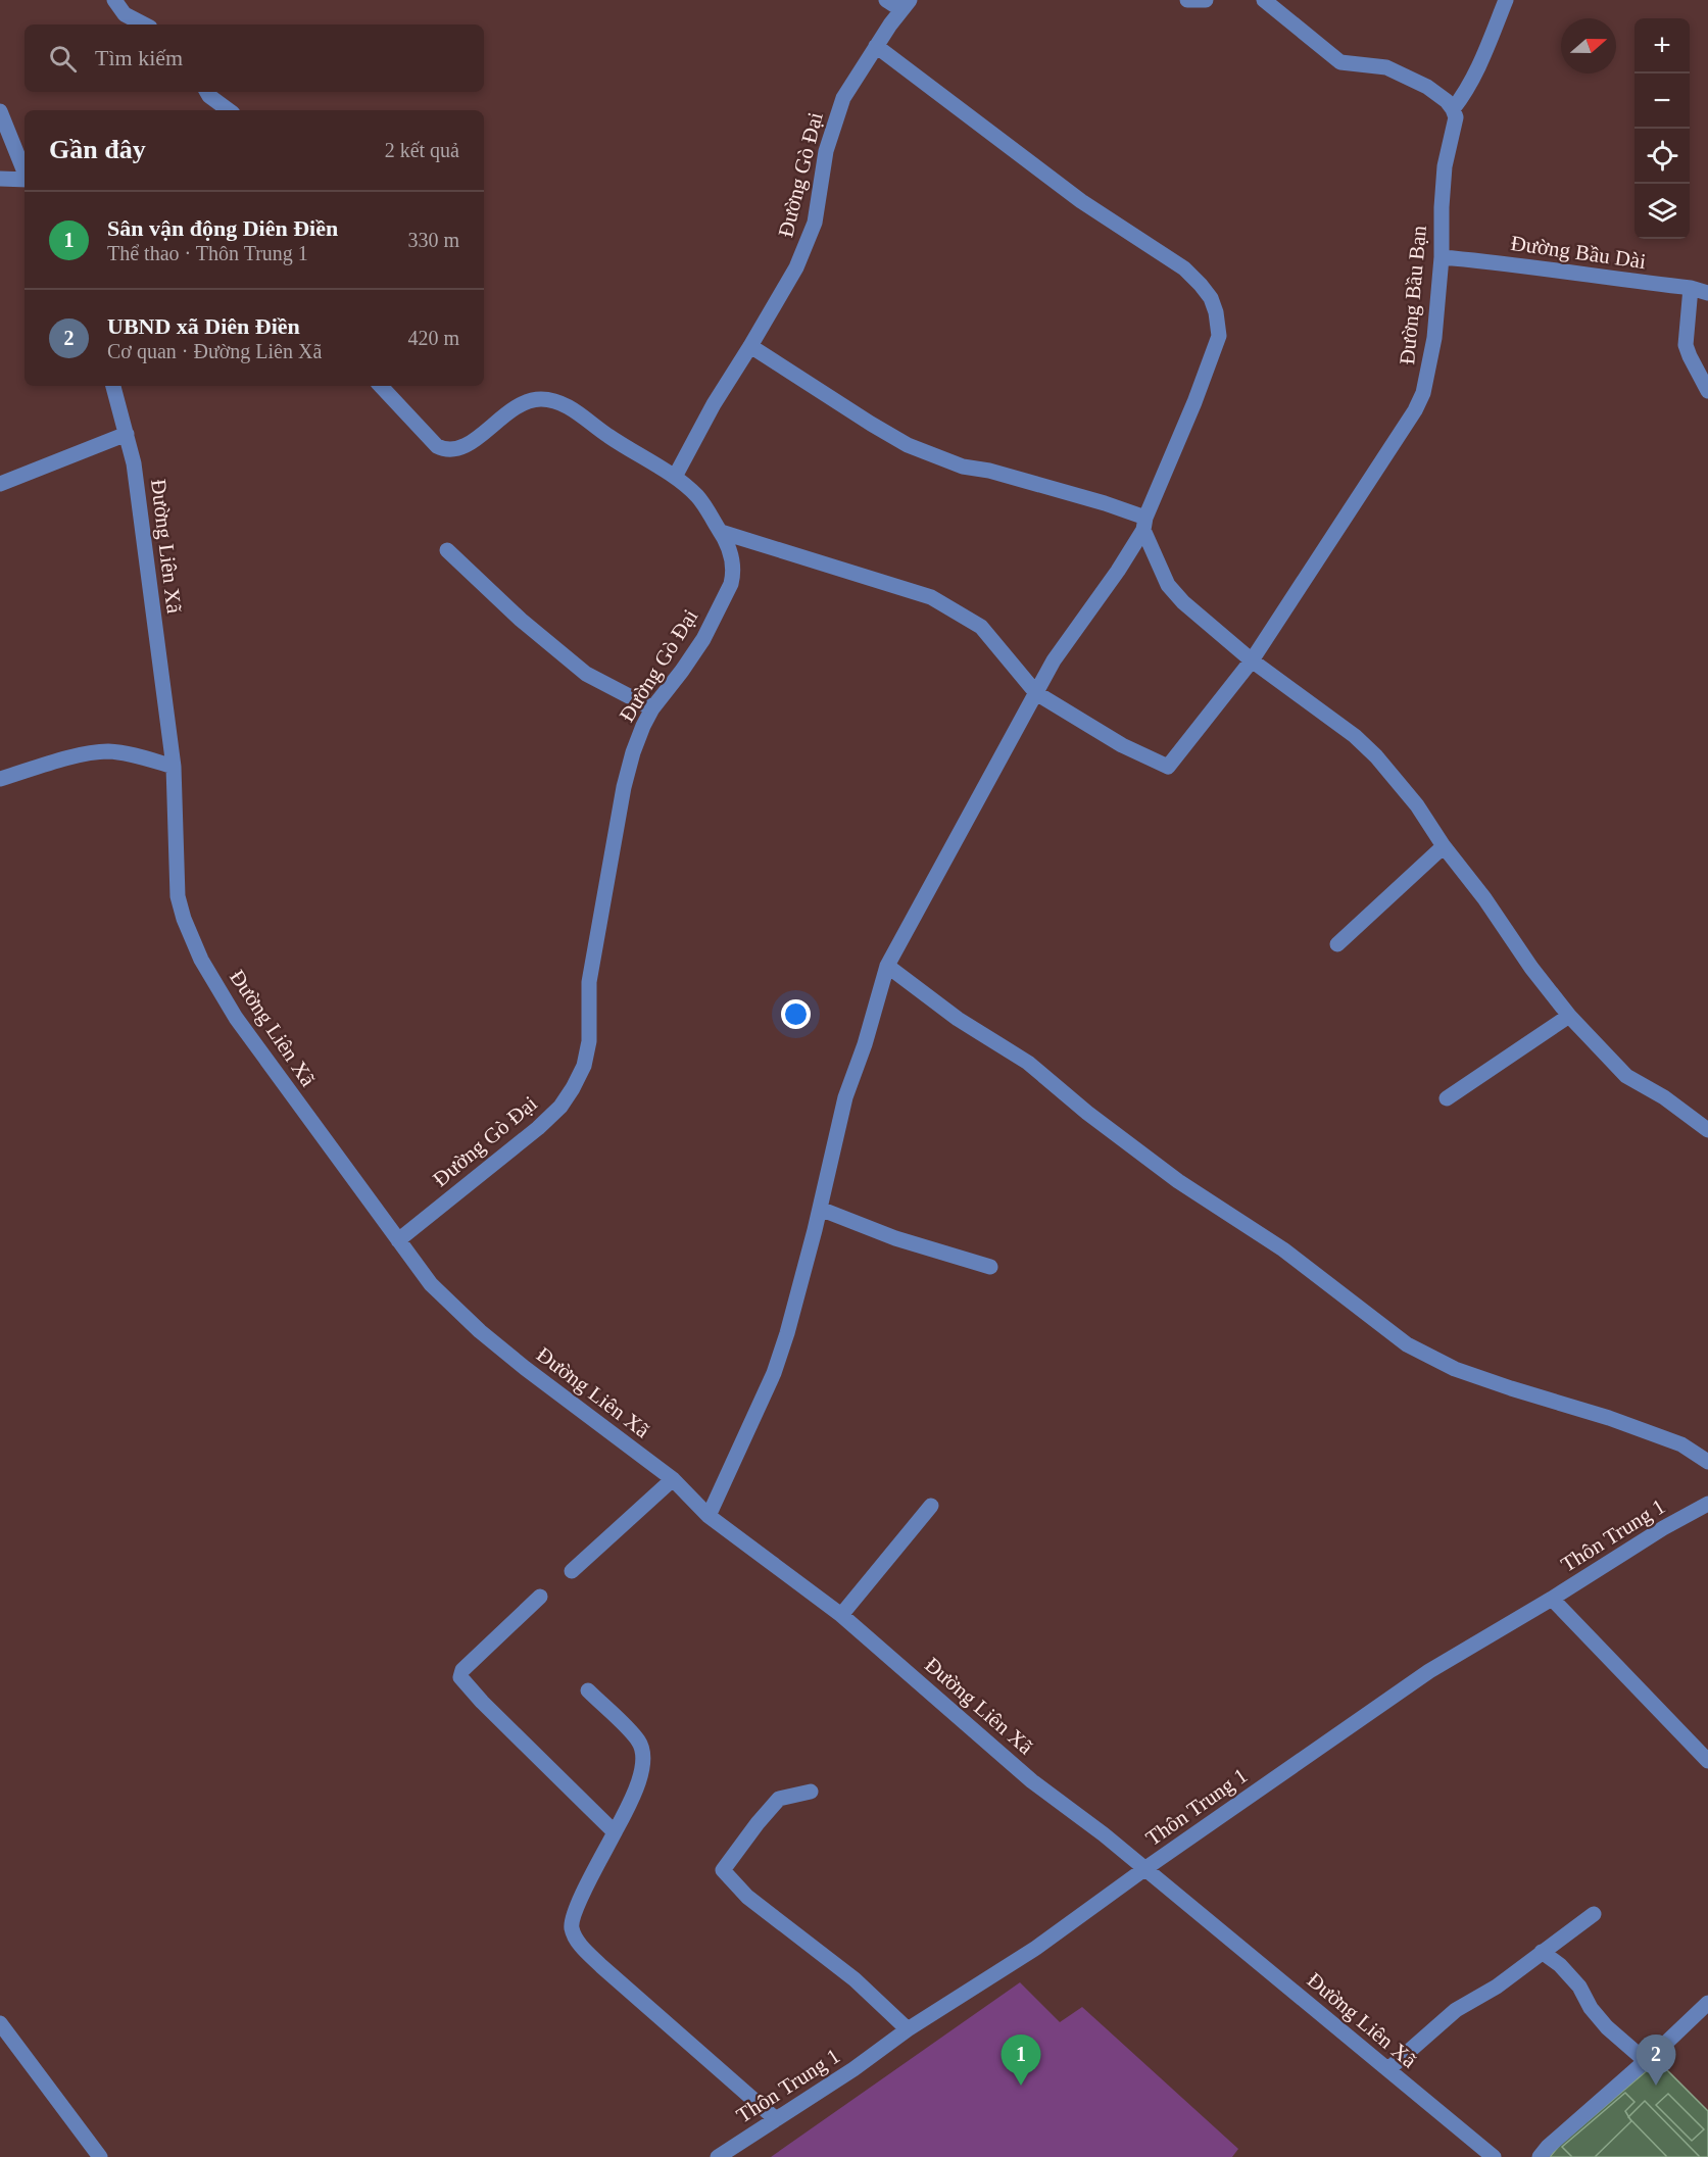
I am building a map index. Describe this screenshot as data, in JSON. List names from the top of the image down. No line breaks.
{"streets":{"street":["Đường Gò Đại","Đường Bầu Dài","Đường Bầu Bạn","Đường Liên Xã","Thôn Trung 1"]},"crossings":[["Đường Gò Đại","Đường Liên Xã"],["Đường Bầu Dài","Đường Bầu Bạn"],["Đường Liên Xã","Thôn Trung 1"]],"north":"right","page":{"map_buttons":["+","−"],"search":"Tìm kiếm","heading":["Gần đây","2 kết quả"],"list":[{"mark":"1","name":"Sân vận động Diên Điền","note":"Thể thao · Thôn Trung 1","value":"330 m"},{"mark":"2","name":"UBND xã Diên Điền","note":"Cơ quan · Đường Liên Xã","value":"420 m"}],"pins":["1","2"]}}
